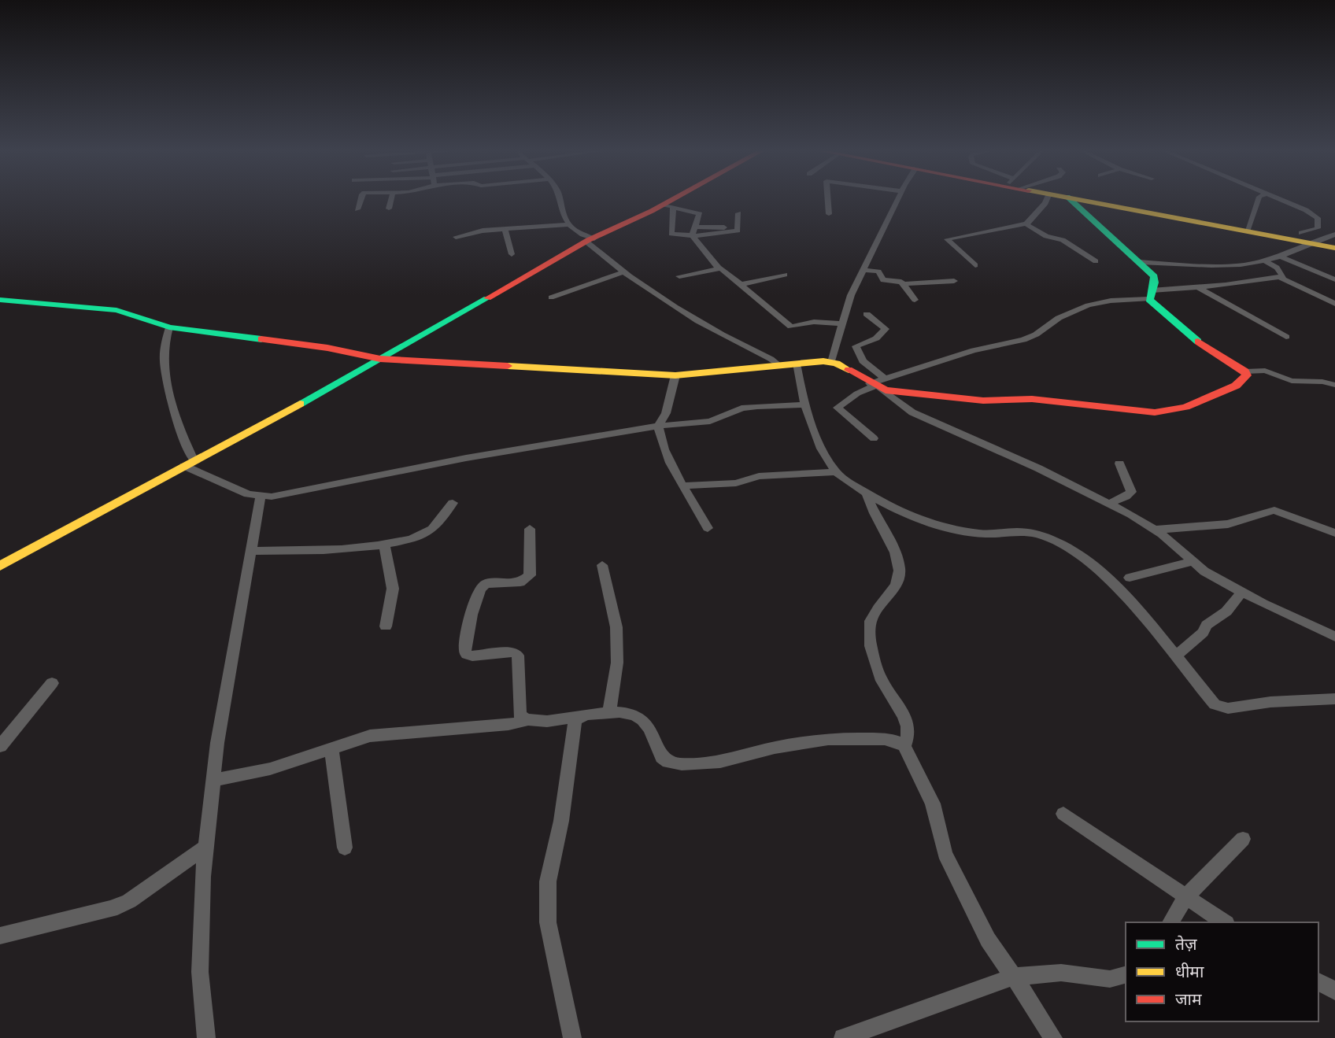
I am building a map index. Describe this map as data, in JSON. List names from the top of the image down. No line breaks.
{"legend":["तेज़","धीमा","जाम"]}
